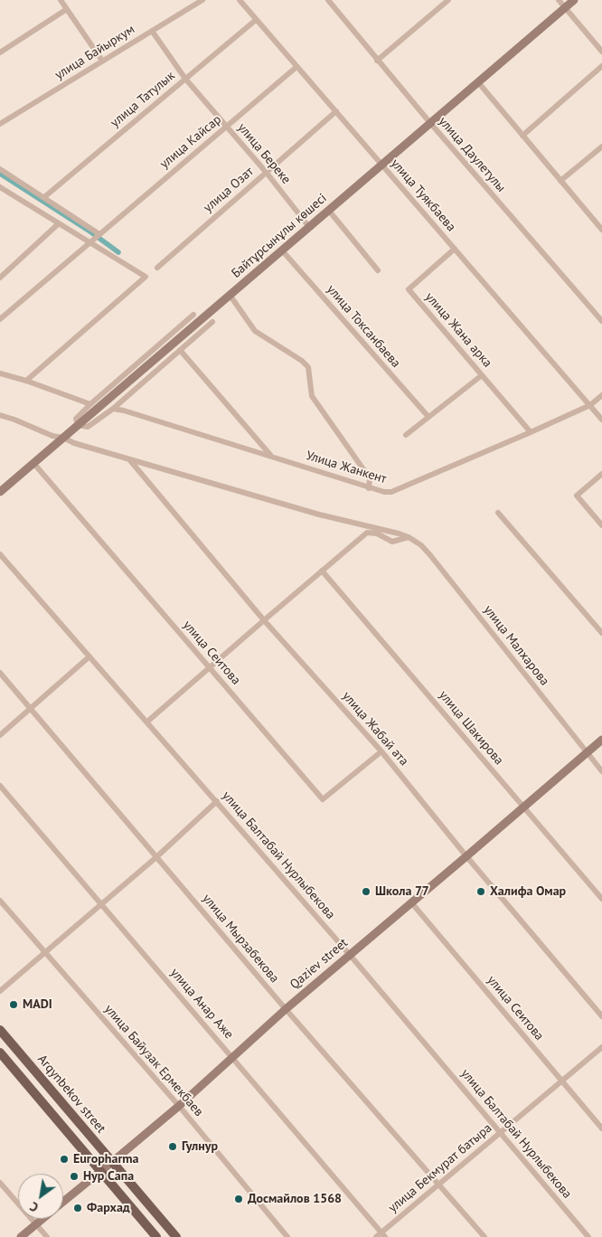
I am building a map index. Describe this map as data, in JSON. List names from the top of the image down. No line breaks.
{"streets":{"main road":["Arqynbekov street"],"street":["улица Байыркум","улица Татулык","улица Кайсар","улица Береке","улица Даулетулы","улица Озат","улица Туякбаева","Байтұрсынұлы көшесі","улица Токсанбаева","улица Жана арка","Улица Жанкент","улица Малхарова","улица Сеитова","улица Шакирова","улица Жабай ата","улица Балтабай Нурлыбекова","улица Мырзабекова","Qaziev street","улица Анар Аже","улица Байузак Ермекбаев","улица Бекмурат батыра"]},"crossings":[["улица Байыркум","улица Береке"],["улица Татулык","улица Береке"],["улица Татулык","улица Туякбаева"],["улица Кайсар","улица Береке"],["улица Кайсар","улица Туякбаева"],["улица Береке","улица Озат"],["улица Береке","Байтұрсынұлы көшесі"],["улица Даулетулы","Байтұрсынұлы көшесі"],["улица Озат","улица Туякбаева"],["улица Туякбаева","Байтұрсынұлы көшесі"],["улица Туякбаева","улица Жана арка"],["улица Туякбаева","Улица Жанкент"],["Байтұрсынұлы көшесі","улица Токсанбаева"],["Байтұрсынұлы көшесі","улица Сеитова"],["улица Жана арка","Улица Жанкент"],["улица Малхарова","Qaziev street"],["улица Сеитова","улица Жабай ата"],["улица Сеитова","Qaziev street"],["улица Сеитова","улица Бекмурат батыра"],["улица Шакирова","Qaziev street"],["улица Жабай ата","Qaziev street"],["улица Балтабай Нурлыбекова","Qaziev street"],["улица Балтабай Нурлыбекова","улица Бекмурат батыра"],["улица Мырзабекова","Qaziev street"],["улица Мырзабекова","улица Бекмурат батыра"],["Qaziev street","улица Анар Аже"],["Qaziev street","улица Байузак Ермекбаев"],["Qaziev street","Arqynbekov street"],["улица Анар Аже","улица Бекмурат батыра"]],"places":["Школа 77","Халифа Омар","MADI","Гулнур","Europharma","Нур Сапа","Досмайлов 1568","Фархад"],"north":"bottom left"}
